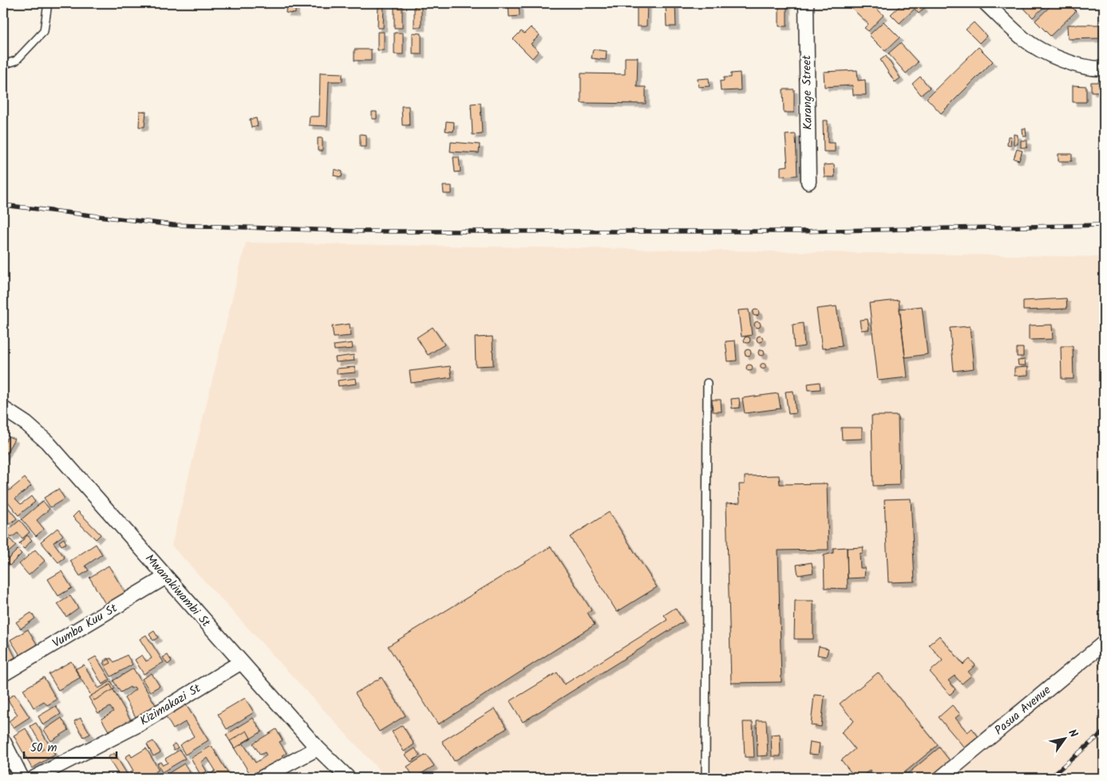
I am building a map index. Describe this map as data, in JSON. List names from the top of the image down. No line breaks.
{"streets":{"street":["Karange Street","Mwanakiwambi St","Vumba Kuu St","Kizimakazi St","Pasua Avenue"]},"crossings":[["Mwanakiwambi St","Vumba Kuu St"],["Mwanakiwambi St","Kizimakazi St"]],"scale_bar":"50 m","north":"top right"}
